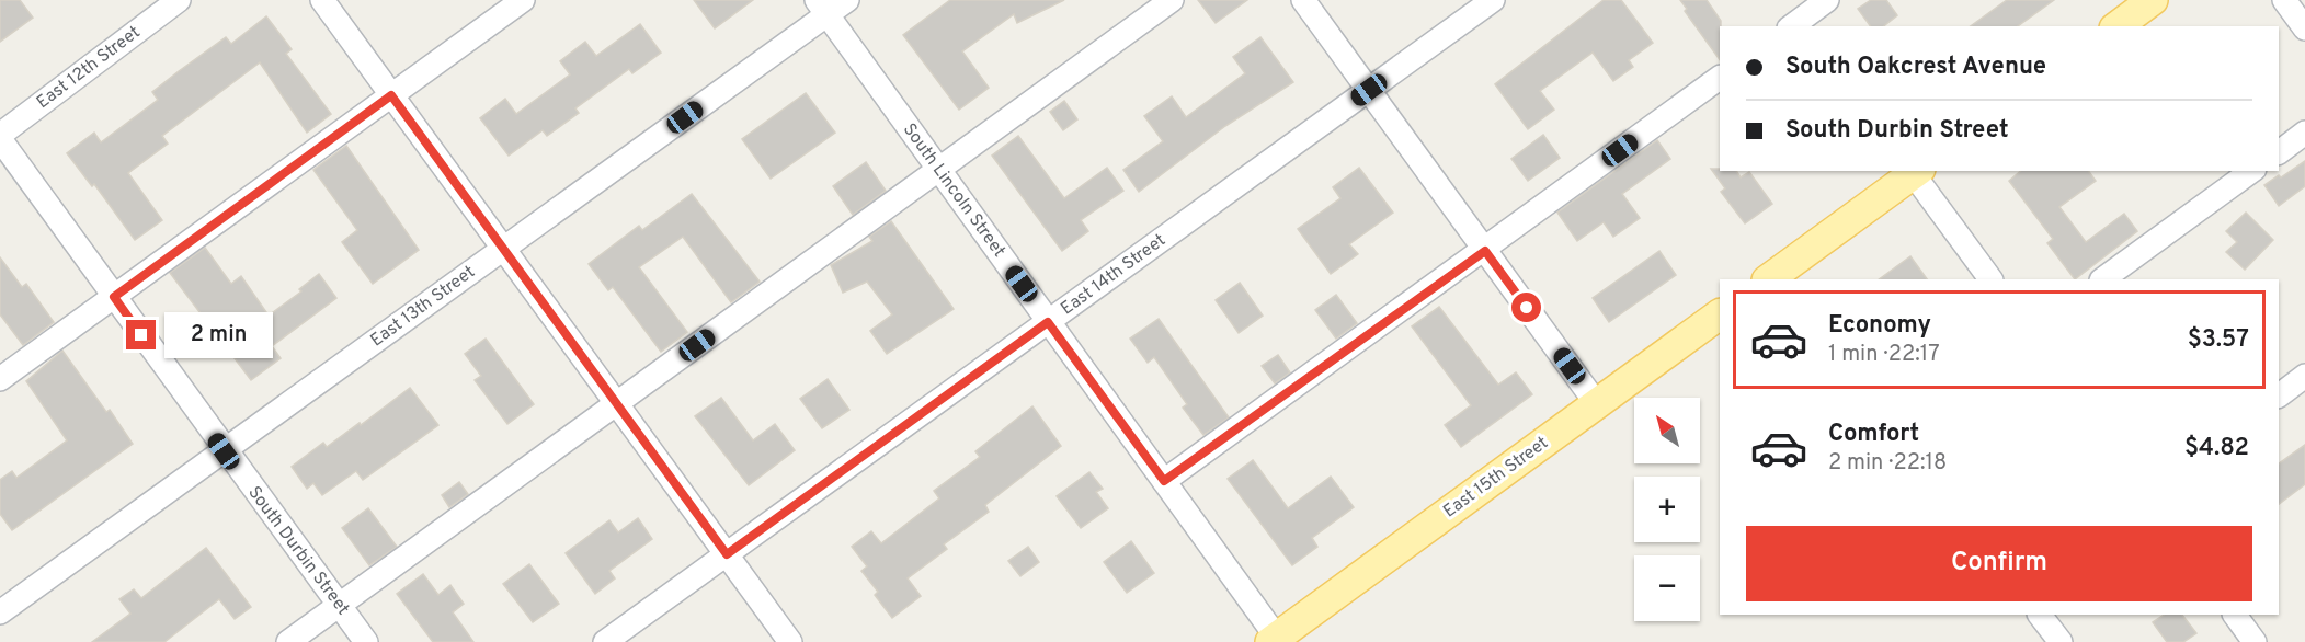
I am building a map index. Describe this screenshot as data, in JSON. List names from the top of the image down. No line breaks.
{"streets":{"main road":["East 15th Street"],"street":["East 12th Street","South Lincoln Street","East 14th Street","East 13th Street","South Durbin Street"]},"crossings":[["East 12th Street","South Durbin Street"],["South Lincoln Street","East 14th Street"],["South Lincoln Street","East 13th Street"],["South Lincoln Street","East 15th Street"],["East 13th Street","South Durbin Street"]],"north":"top left","page":{"banner":["South Oakcrest Avenue","South Durbin Street"],"list":[{"name":"Economy","note":"1 min · 22:17","value":"$3.57"},{"name":"Comfort","note":"2 min · 22:18","value":"$4.82"}],"bubble":"2 min","map_buttons":["+","−"],"buttons":"Confirm"}}
